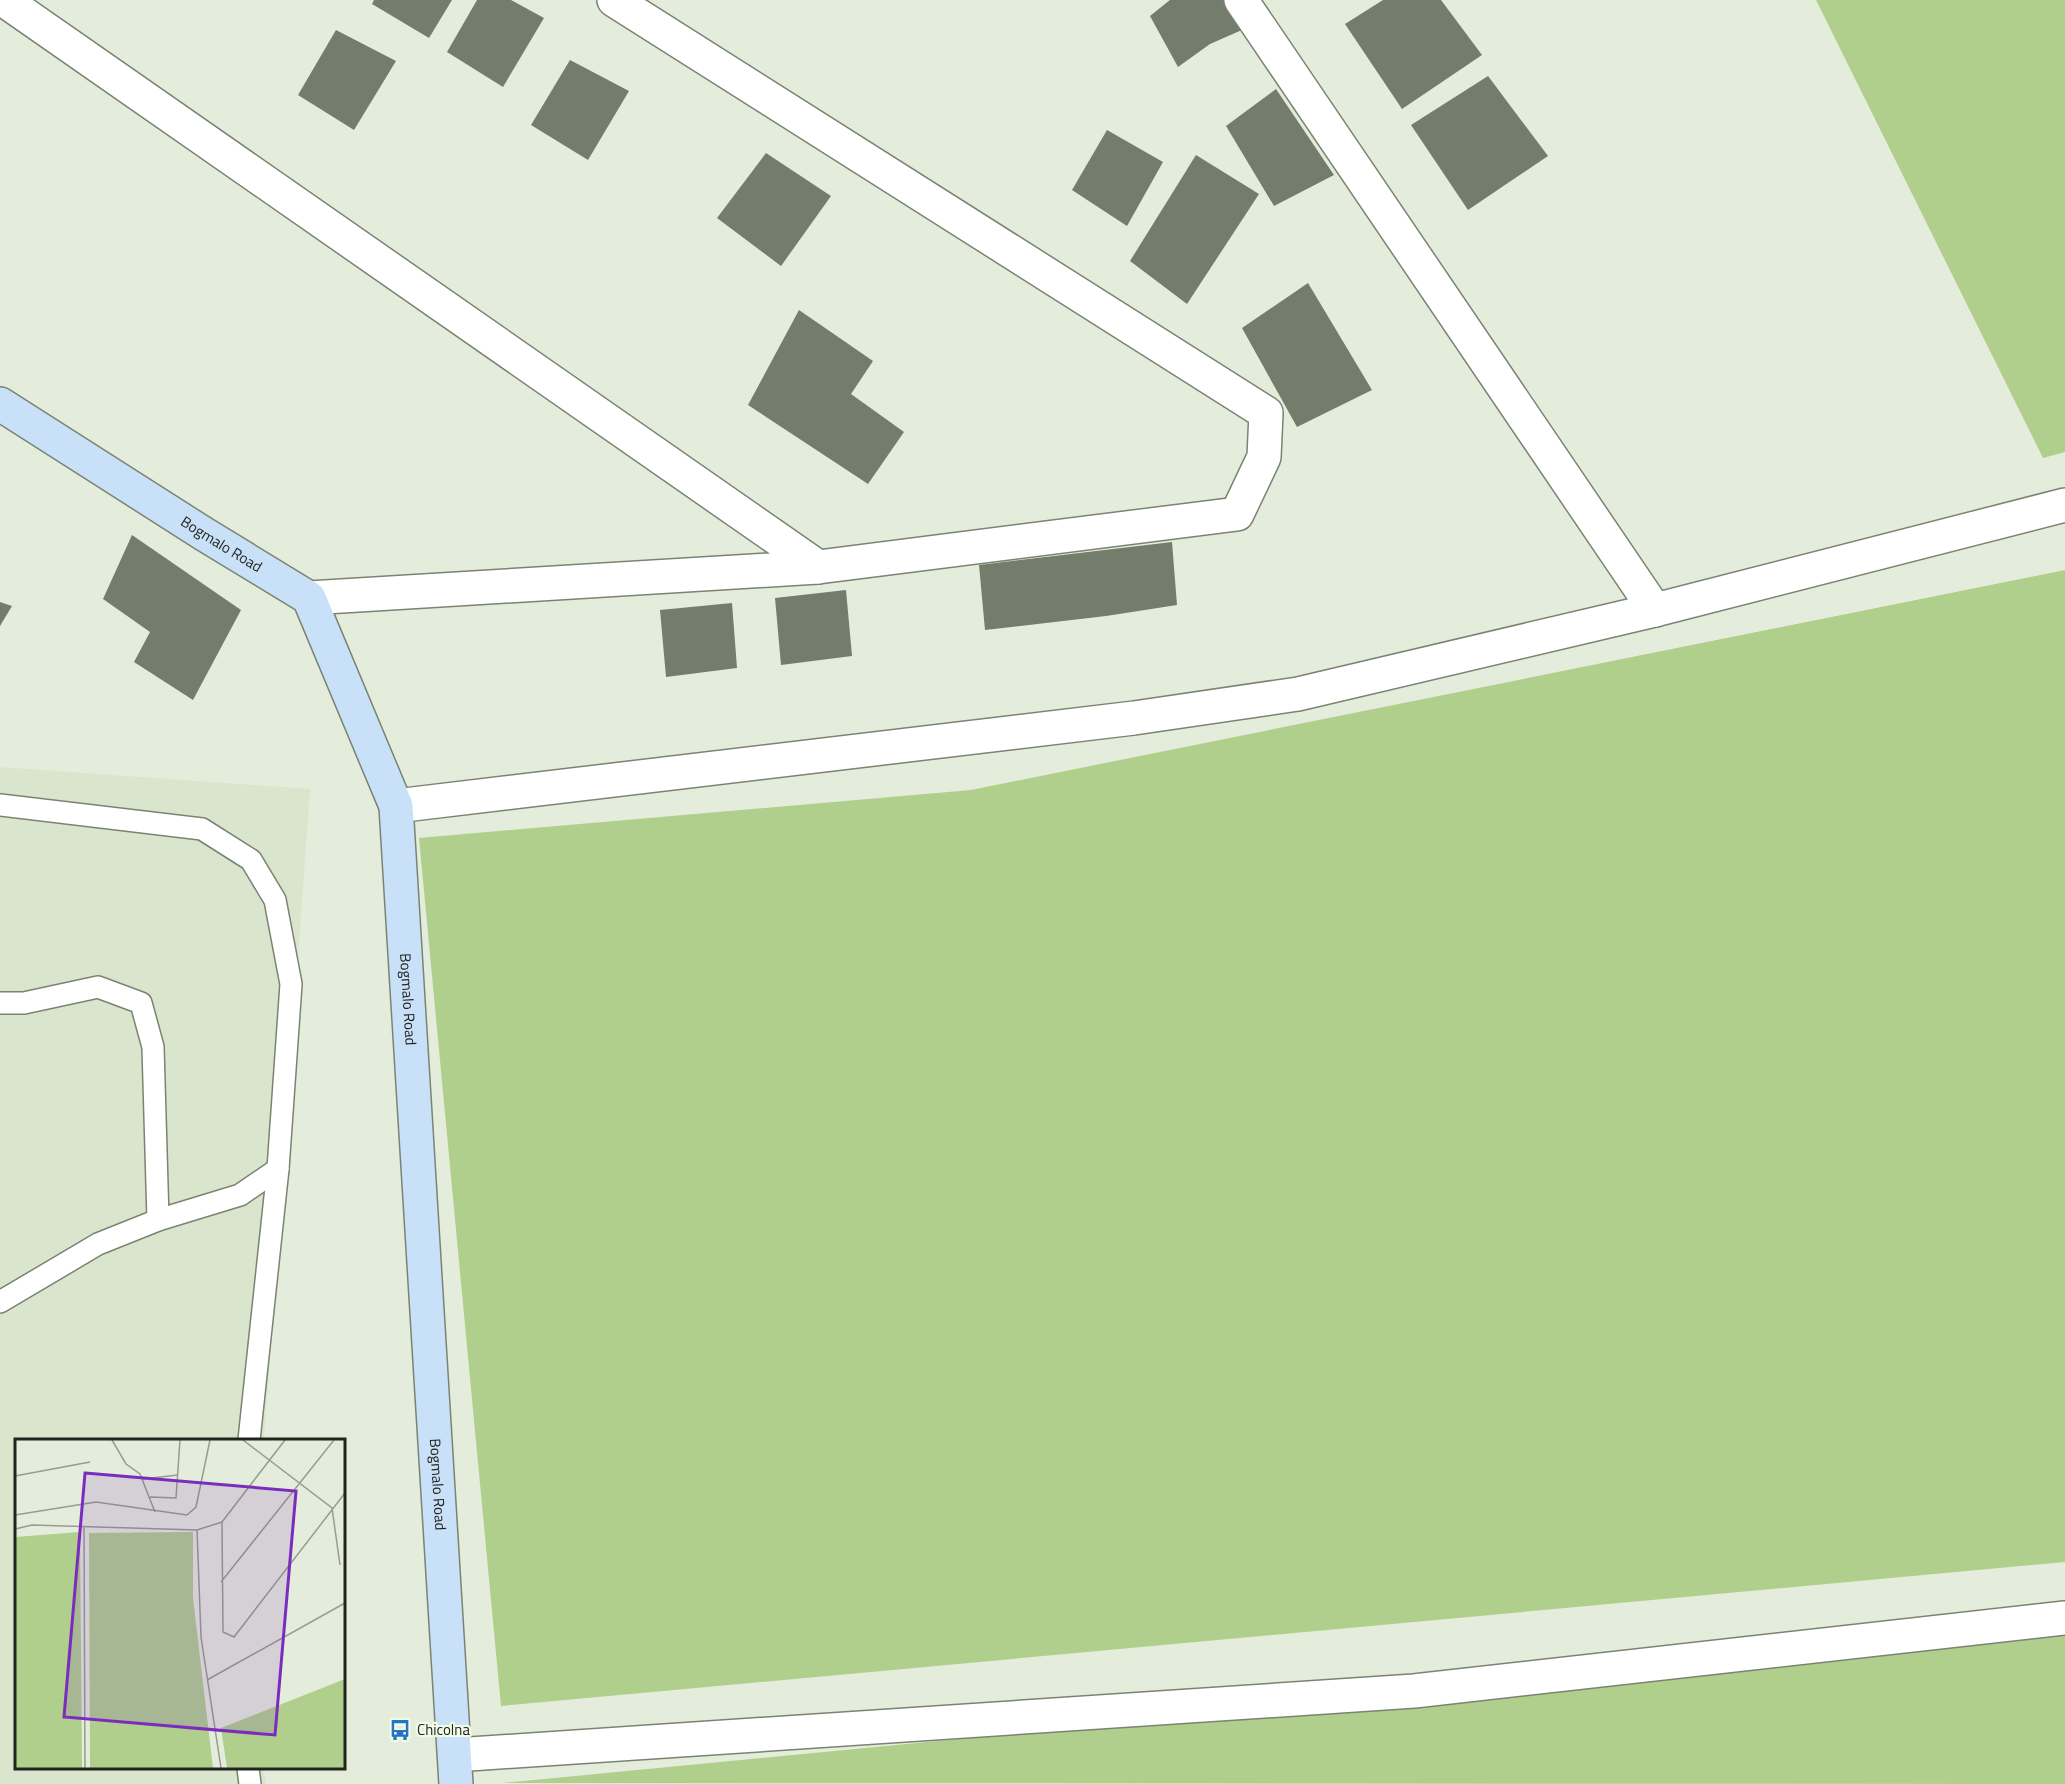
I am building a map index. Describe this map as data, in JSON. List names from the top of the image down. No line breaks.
{"streets":{"street":["Bogmalo Road"]},"places":{"bus stop":["Chicolna"]}}
